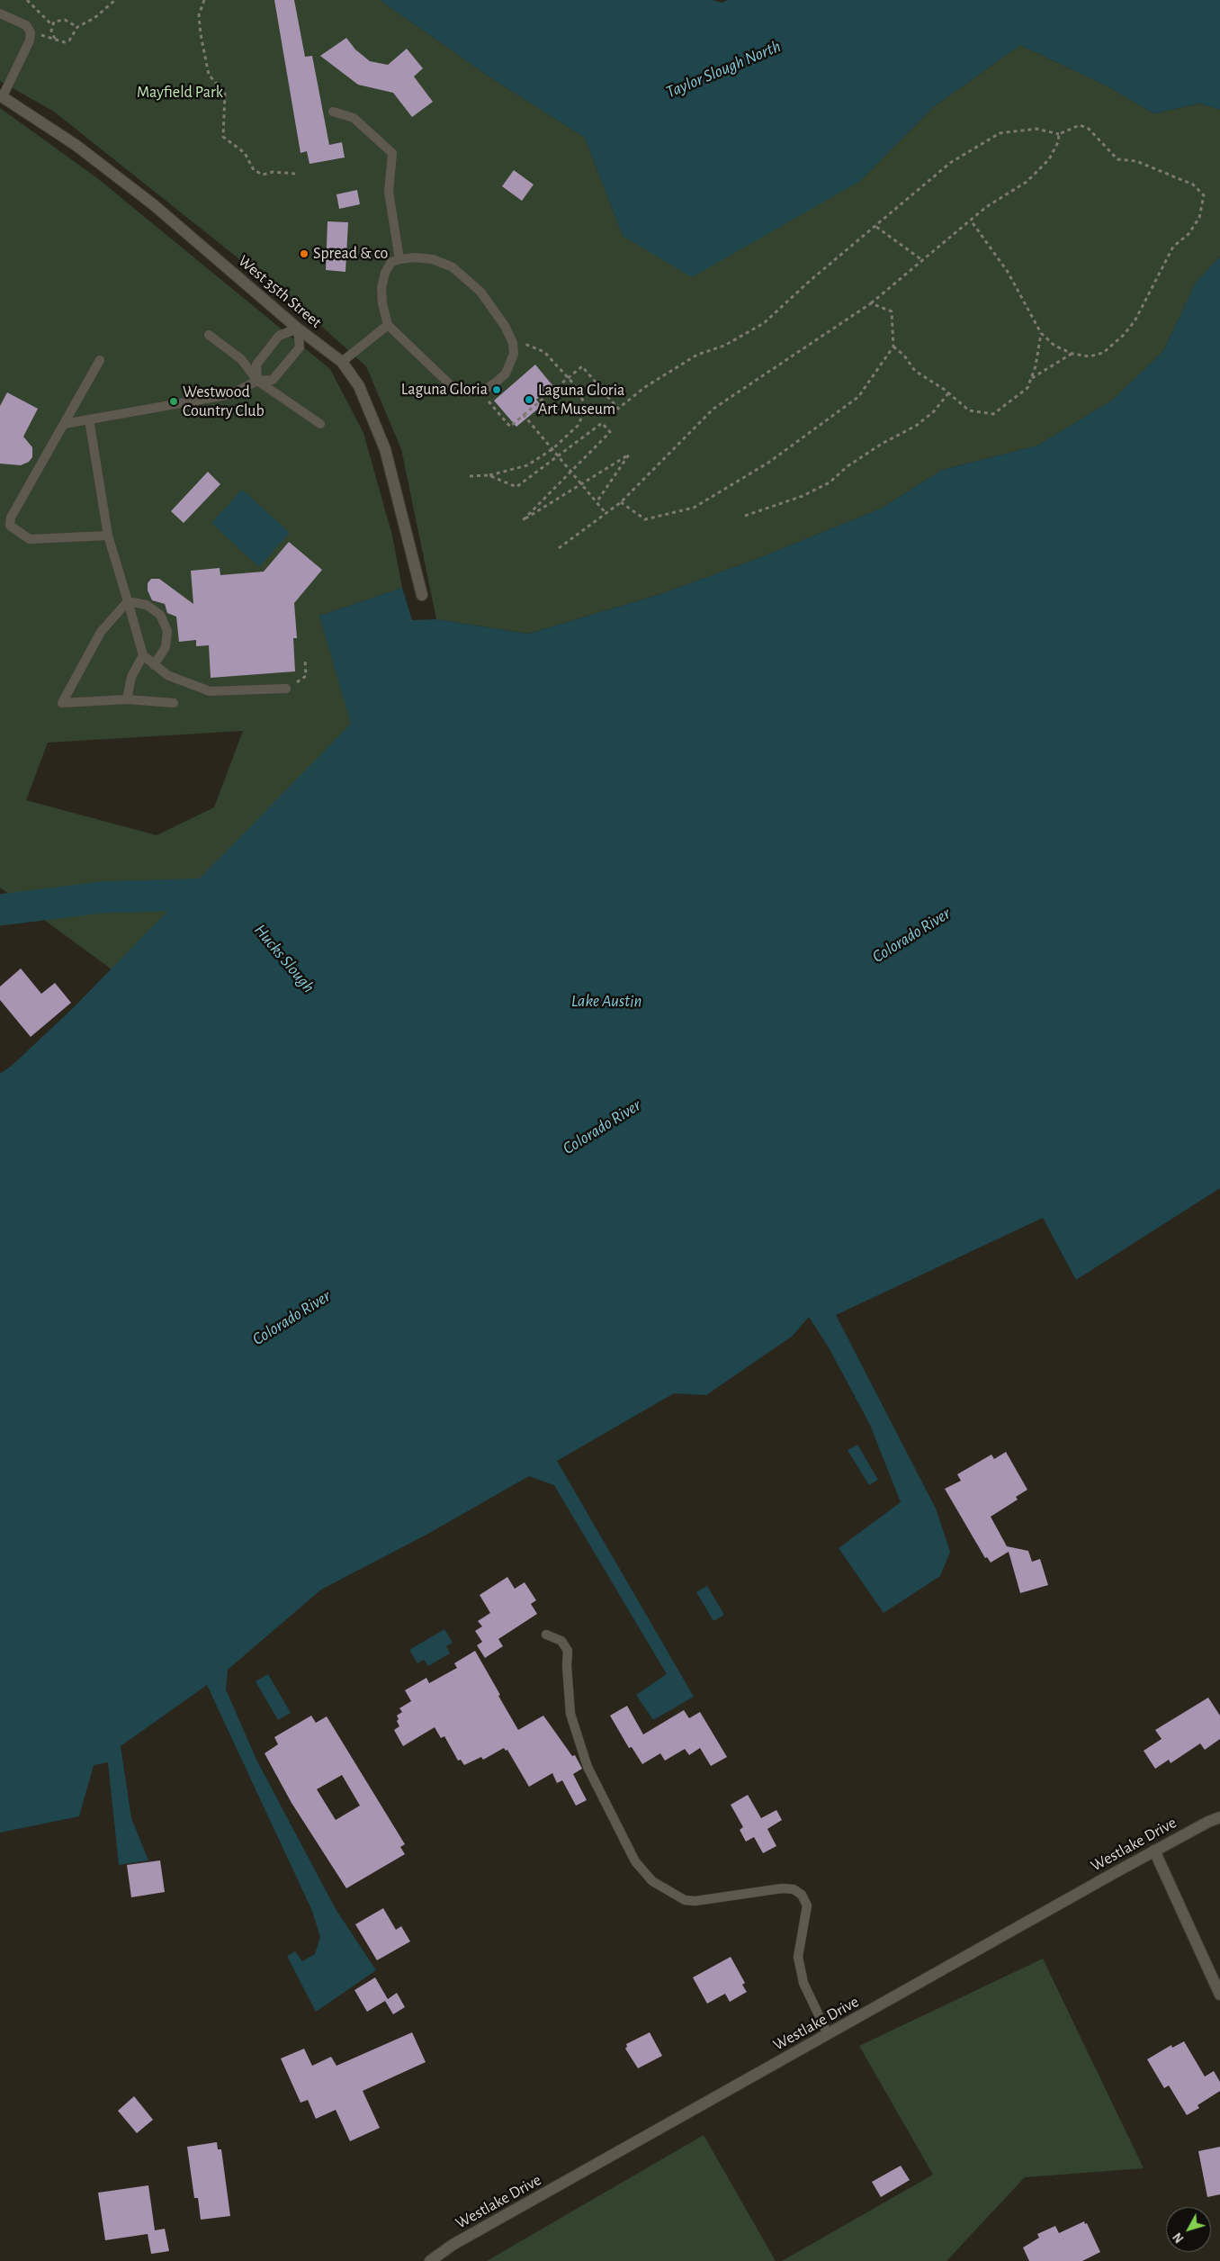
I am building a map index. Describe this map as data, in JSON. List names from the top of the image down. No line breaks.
{"streets":{"street":["West 35th Street","Westlake Drive"]},"water":["Taylor Slough North","Colorado River","Hucks Slough","Lake Austin"],"parks":["Mayfield Park"],"places":["Spread & co","Laguna Gloria","Laguna Gloria Art Museum","Westwood Country Club"],"north":"bottom left"}
